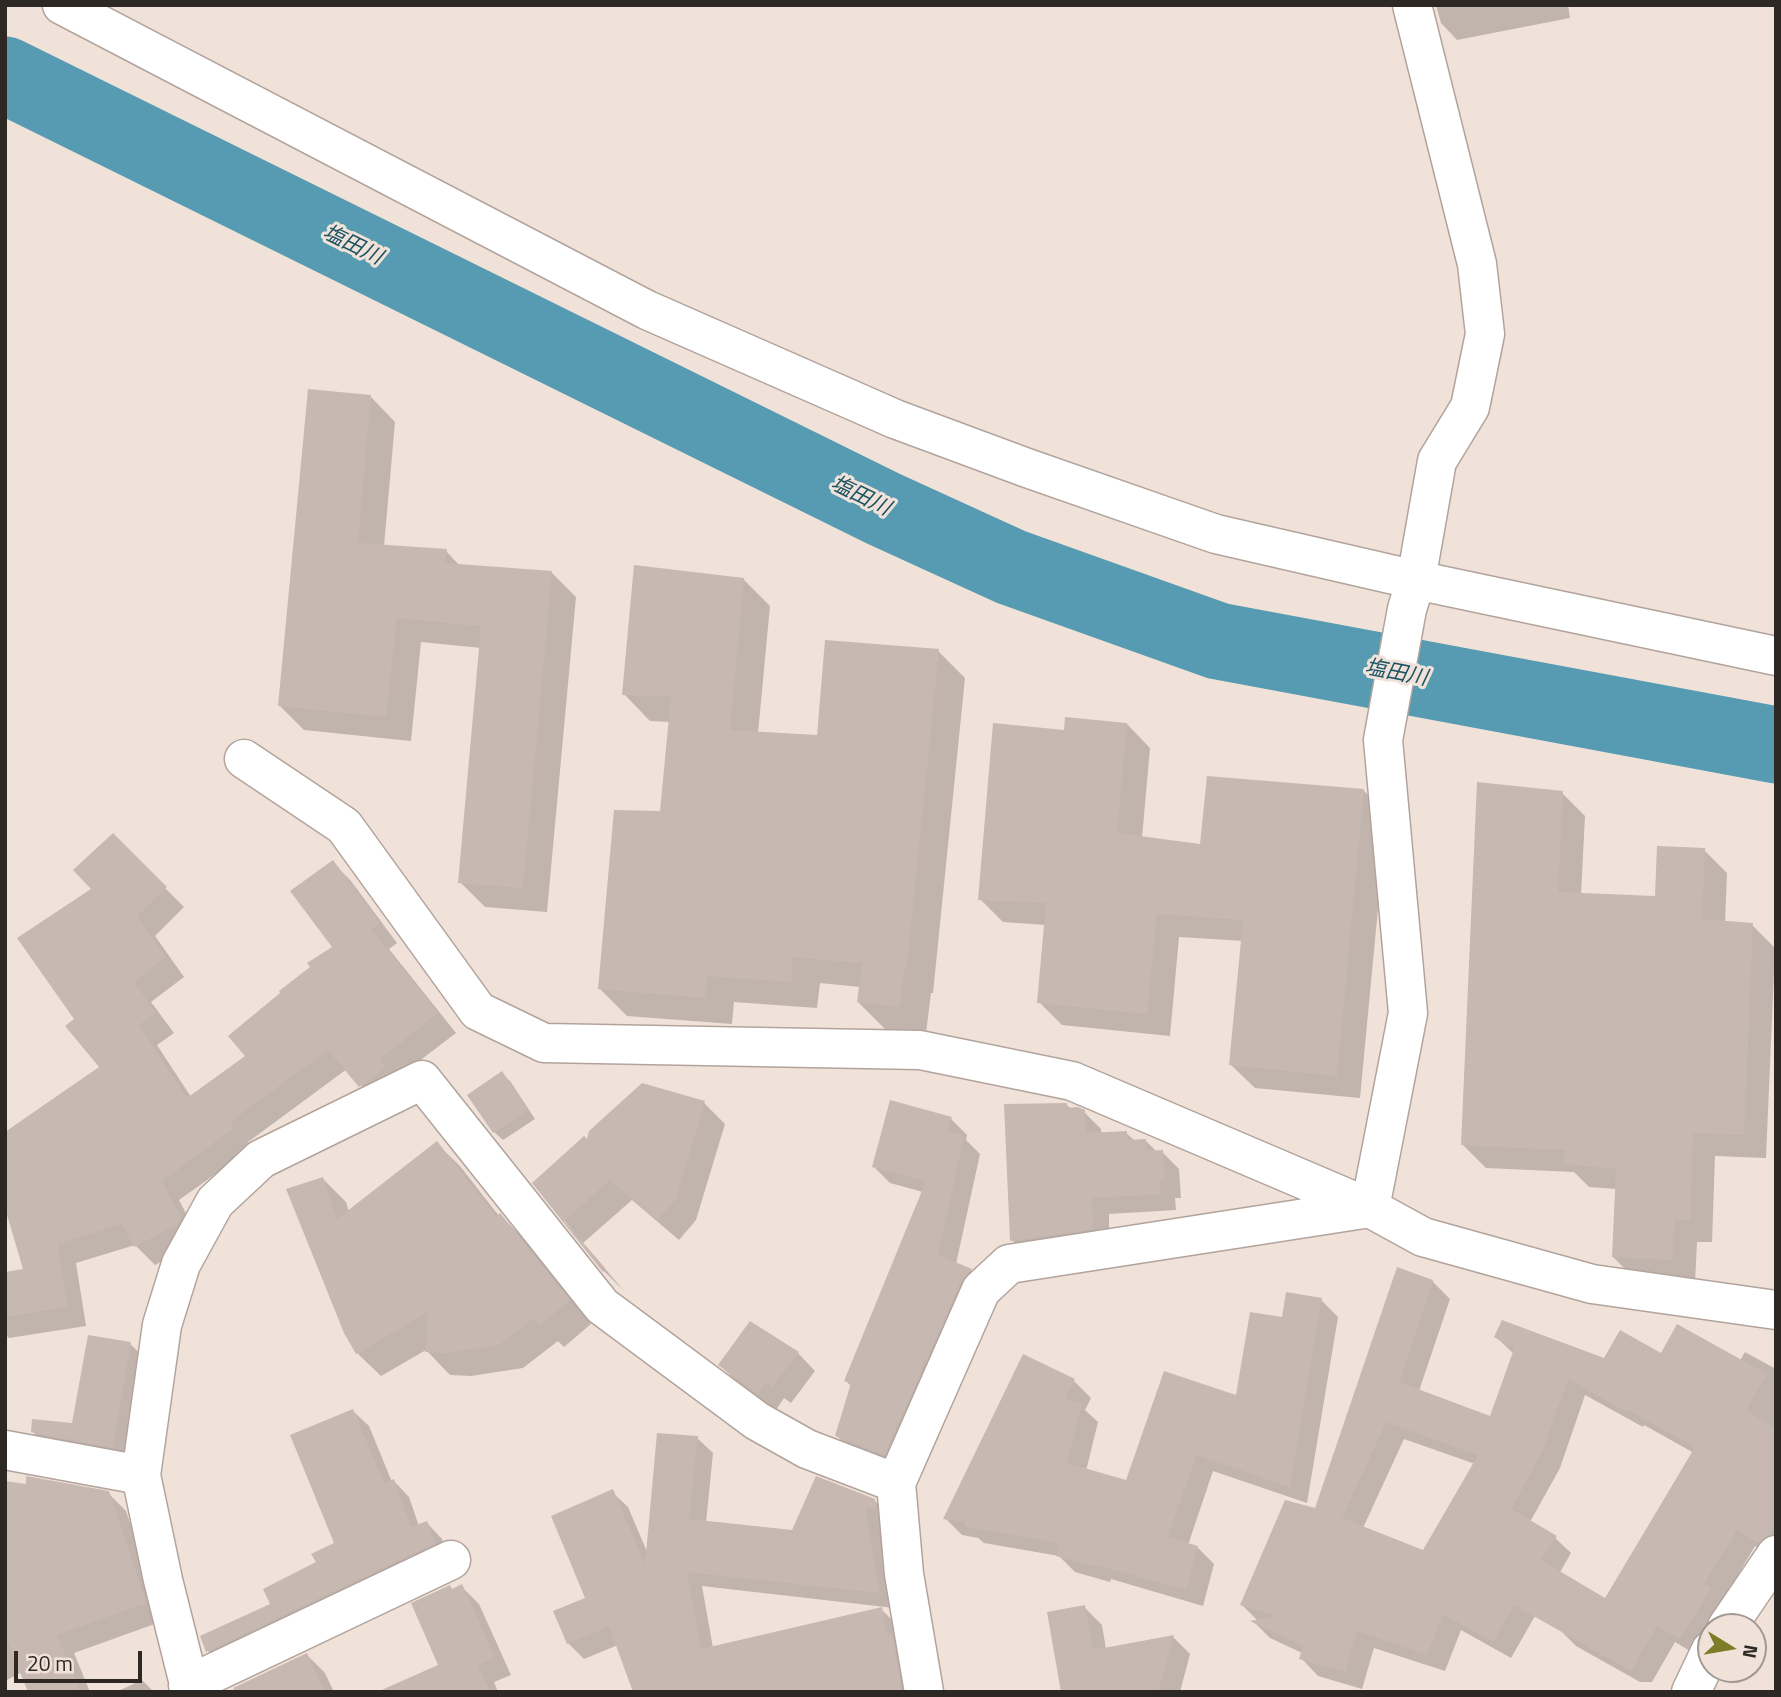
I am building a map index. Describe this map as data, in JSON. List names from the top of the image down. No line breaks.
{"water":["塩田川"],"scale_bar":"20 m","north":"right"}
